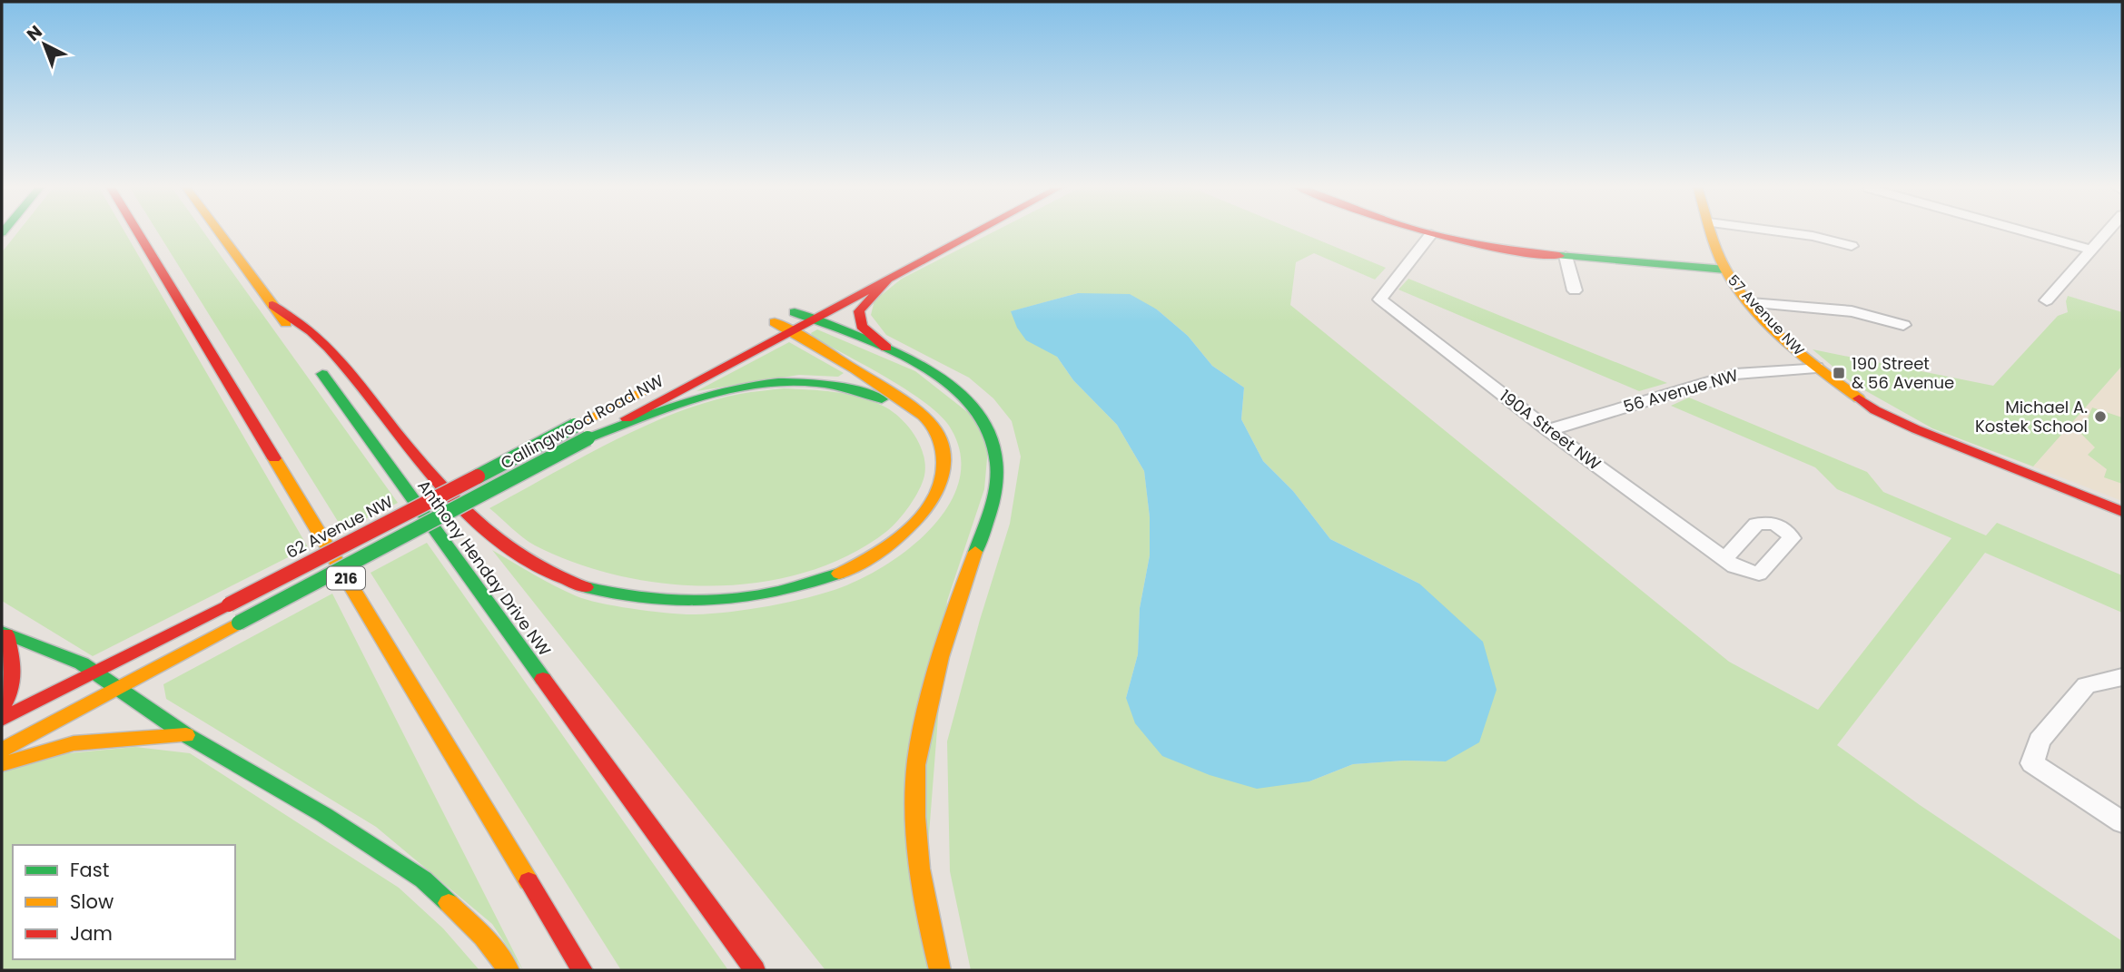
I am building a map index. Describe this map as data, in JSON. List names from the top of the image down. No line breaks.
{"streets":{"main road":["57 Avenue NW","Callingwood Road NW","62 Avenue NW","Anthony Henday Drive NW","216"],"street":["56 Avenue NW","190A Street NW"]},"crossings":[["57 Avenue NW","56 Avenue NW"],["56 Avenue NW","190A Street NW"]],"places":{"transit":["190 Street & 56 Avenue"],"other":["Michael A. Kostek School"]},"legend":["Fast","Slow","Jam"],"north":"top left"}
